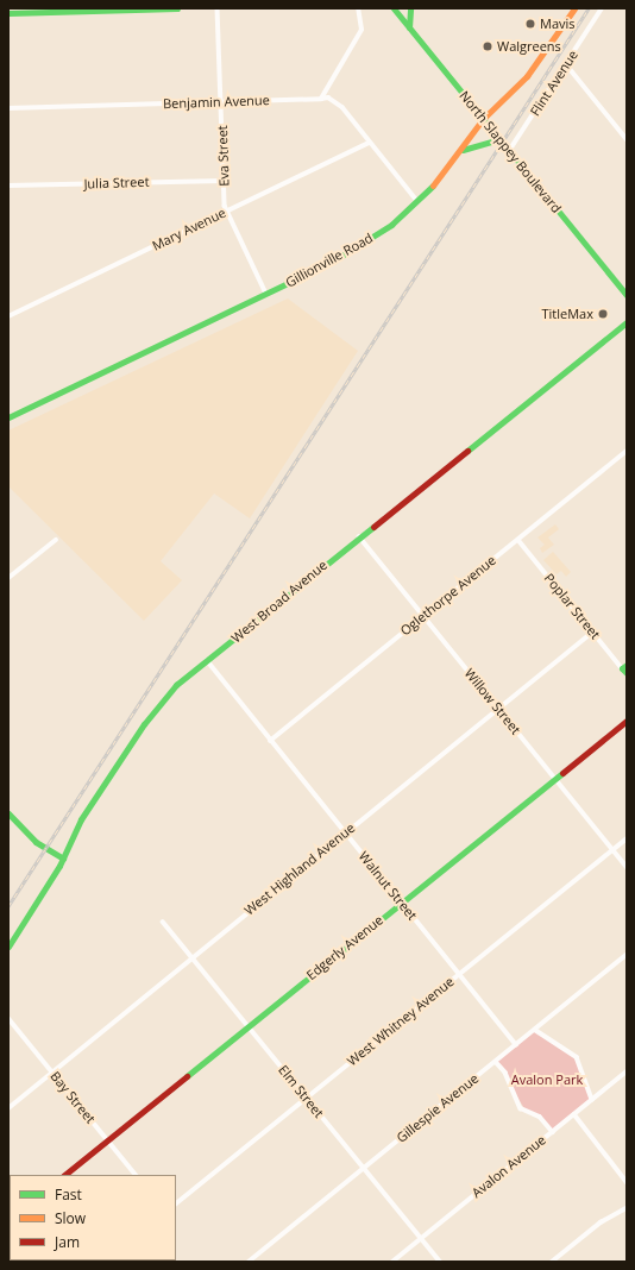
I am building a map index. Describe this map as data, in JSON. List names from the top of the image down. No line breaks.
{"streets":{"street":["Flint Avenue","Benjamin Avenue","North Slappey Boulevard","Eva Street","Julia Street","Mary Avenue","Gillionville Road","Oglethorpe Avenue","West Broad Avenue","Poplar Street","Willow Street","West Highland Avenue","Walnut Street","Edgerly Avenue","West Whitney Avenue","Elm Street","Bay Street","Gillespie Avenue","Avalon Avenue"]},"crossings":[["Flint Avenue","North Slappey Boulevard"],["Benjamin Avenue","Eva Street"],["North Slappey Boulevard","Gillionville Road"],["Eva Street","Julia Street"],["Eva Street","Mary Avenue"],["Eva Street","Gillionville Road"],["Oglethorpe Avenue","Poplar Street"],["Oglethorpe Avenue","Willow Street"],["Oglethorpe Avenue","Walnut Street"],["West Broad Avenue","Willow Street"],["West Broad Avenue","Walnut Street"],["Poplar Street","West Highland Avenue"],["Willow Street","West Highland Avenue"],["Willow Street","Edgerly Avenue"],["Willow Street","West Whitney Avenue"],["West Highland Avenue","Walnut Street"],["West Highland Avenue","Elm Street"],["West Highland Avenue","Bay Street"],["Walnut Street","Edgerly Avenue"],["Walnut Street","West Whitney Avenue"],["Walnut Street","Gillespie Avenue"],["Edgerly Avenue","Elm Street"],["Edgerly Avenue","Bay Street"],["West Whitney Avenue","Elm Street"],["Elm Street","Gillespie Avenue"],["Elm Street","Avalon Avenue"]],"parks":["Avalon Park"],"places":["Mavis","Walgreens","TitleMax"],"legend":["Fast","Slow","Jam"]}
